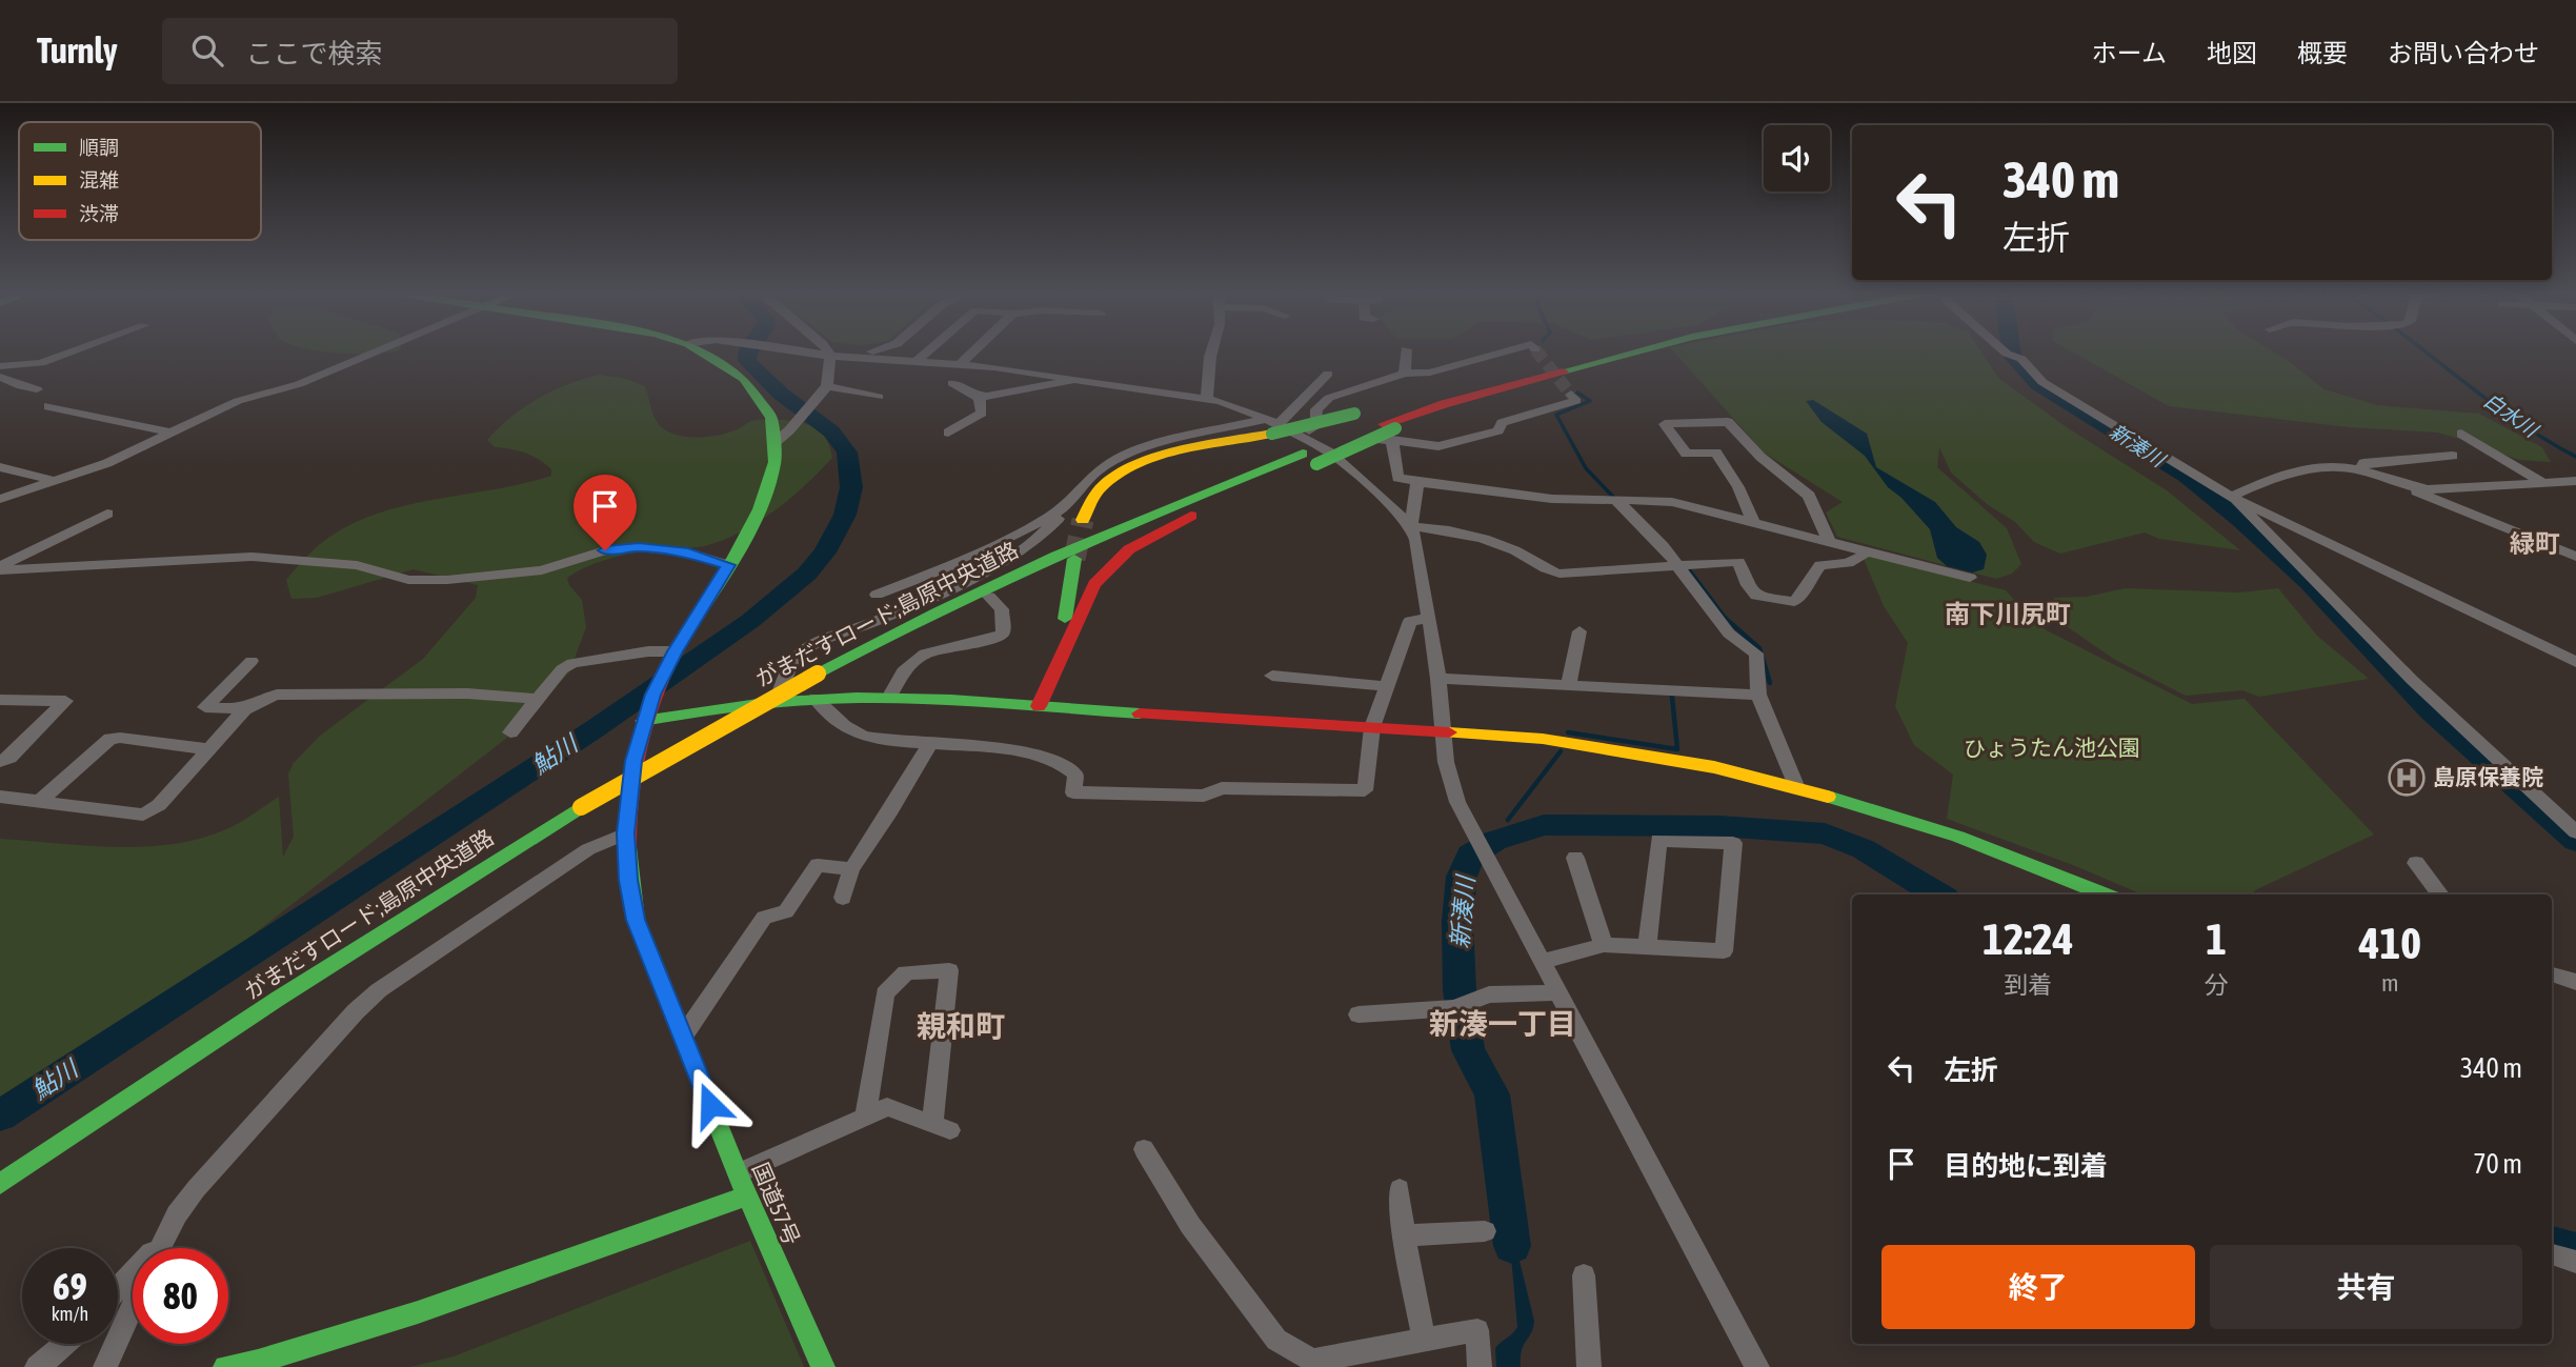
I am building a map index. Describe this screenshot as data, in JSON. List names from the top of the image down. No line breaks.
{"streets":{"main road":["がまだすロード;島原中央道路","国道57号"]},"districts":["緑町","南下川尻町","新湊一丁目","親和町"],"water":["白水川","新湊川","鮎川"],"parks":["ひょうたん池公園"],"places":{"hospital":["島原保養院"]},"legend":["順調","混雑","渋滞"],"page":{"header":"Turnly","search":"ここで検索","nav":["ホーム","地図","概要","お問い合わせ"],"turn":["340 m","左折"],"eta":["12:24","到着","1","分","410","m"],"list":[{"name":"左折","value":"340 m"},{"name":"目的地に到着","value":"70 m"}],"buttons":["終了","共有"],"speed":"69 km/h","limit":"80"}}
